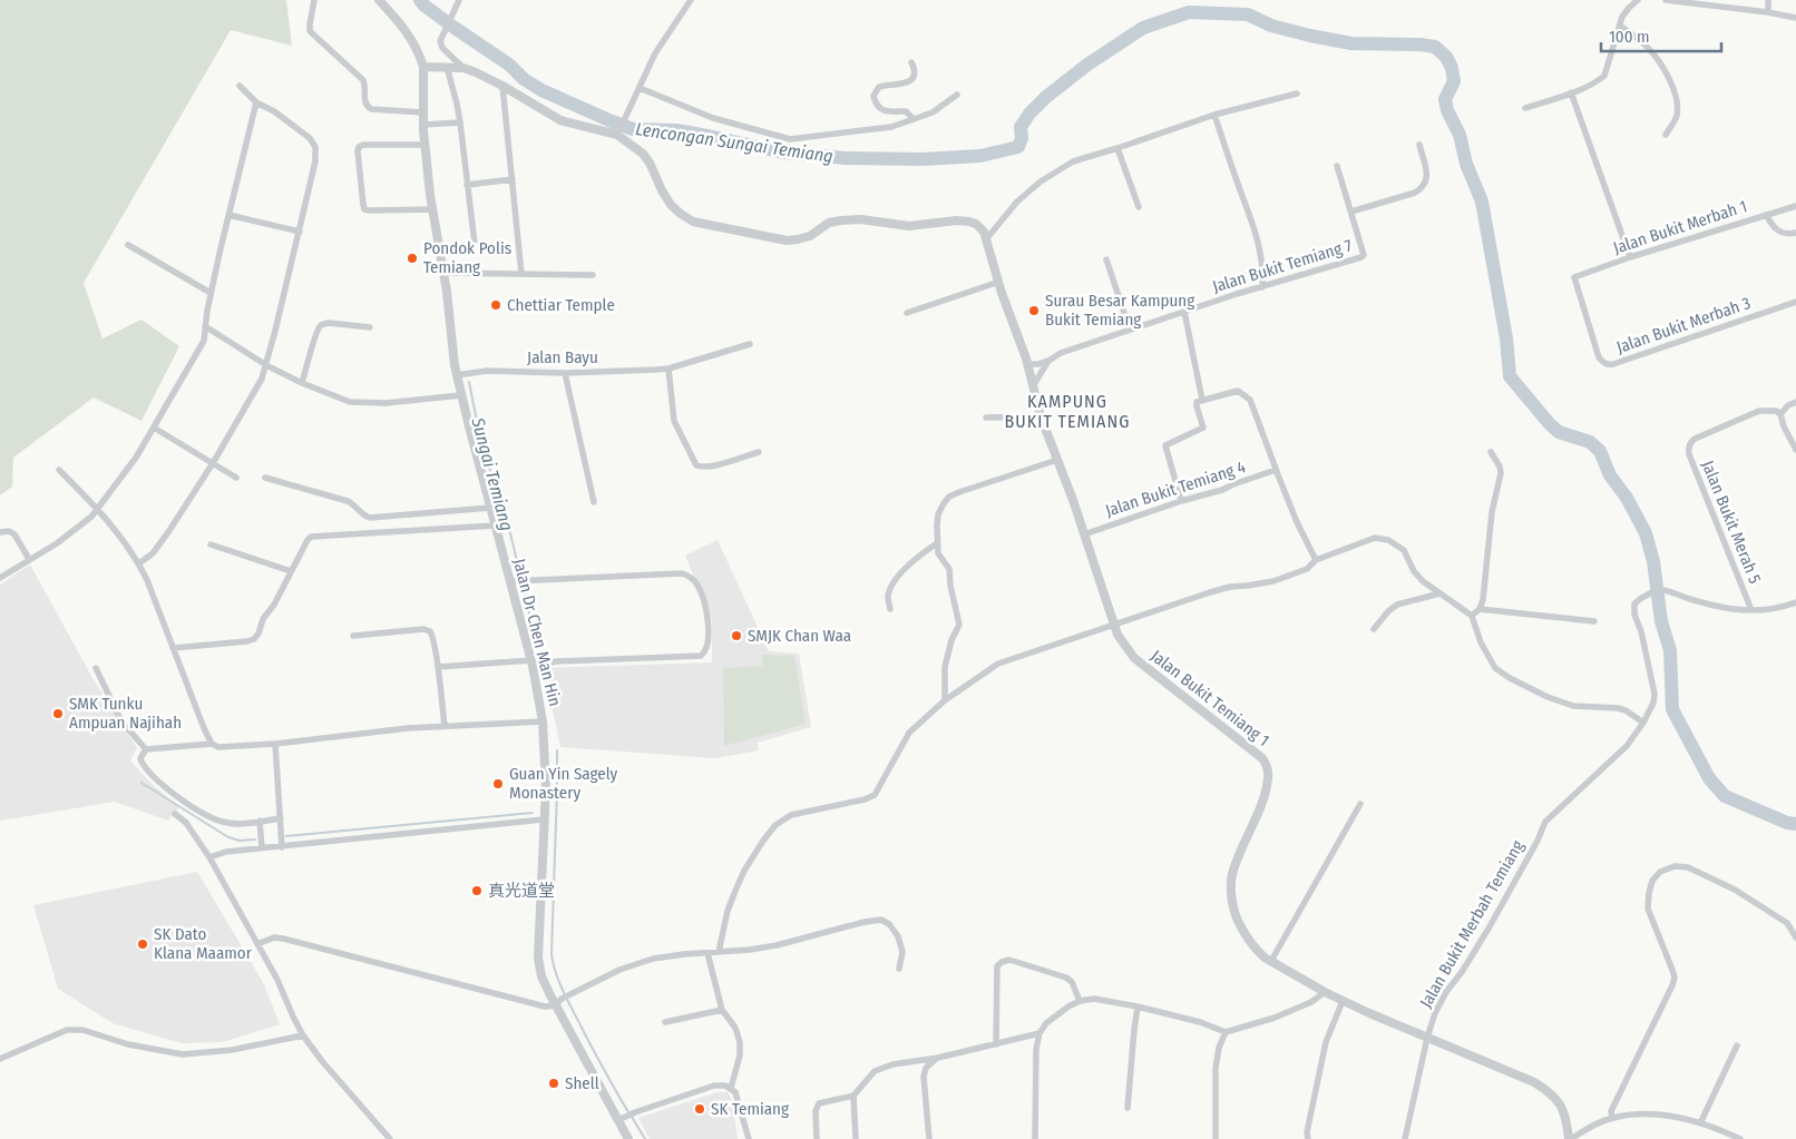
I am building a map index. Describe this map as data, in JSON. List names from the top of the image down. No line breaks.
{"streets":{"street":["Jalan Bukit Merbah 1","Jalan Bukit Temiang 7","Jalan Bukit Merbah 3","Jalan Bayu","Jalan Bukit Temiang 4","Jalan Bukit Merah 5","Jalan Dr Chen Man Hin","Jalan Bukit Temiang 1","Jalan Bukit Merbah Temiang"]},"crossings":[["Jalan Bukit Merbah 1","Jalan Bukit Merbah 3"],["Jalan Bukit Temiang 7","Jalan Bukit Temiang 1"],["Jalan Bayu","Jalan Dr Chen Man Hin"],["Jalan Bukit Temiang 4","Jalan Bukit Temiang 1"],["Jalan Bukit Merah 5","Jalan Bukit Merbah Temiang"],["Jalan Bukit Temiang 1","Jalan Bukit Merbah Temiang"]],"districts":["KAMPUNG BUKIT TEMIANG"],"water":["Lencongan Sungai Temiang","Sungai Temiang"],"places":["Pondok Polis Temiang","Chettiar Temple","Surau Besar Kampung Bukit Temiang","SMJK Chan Waa","SMK Tunku Ampuan Najihah","Guan Yin Sagely Monastery","真光道堂","SK Dato Klana Maamor","Shell","SK Temiang"],"scale_bar":"100 m"}
